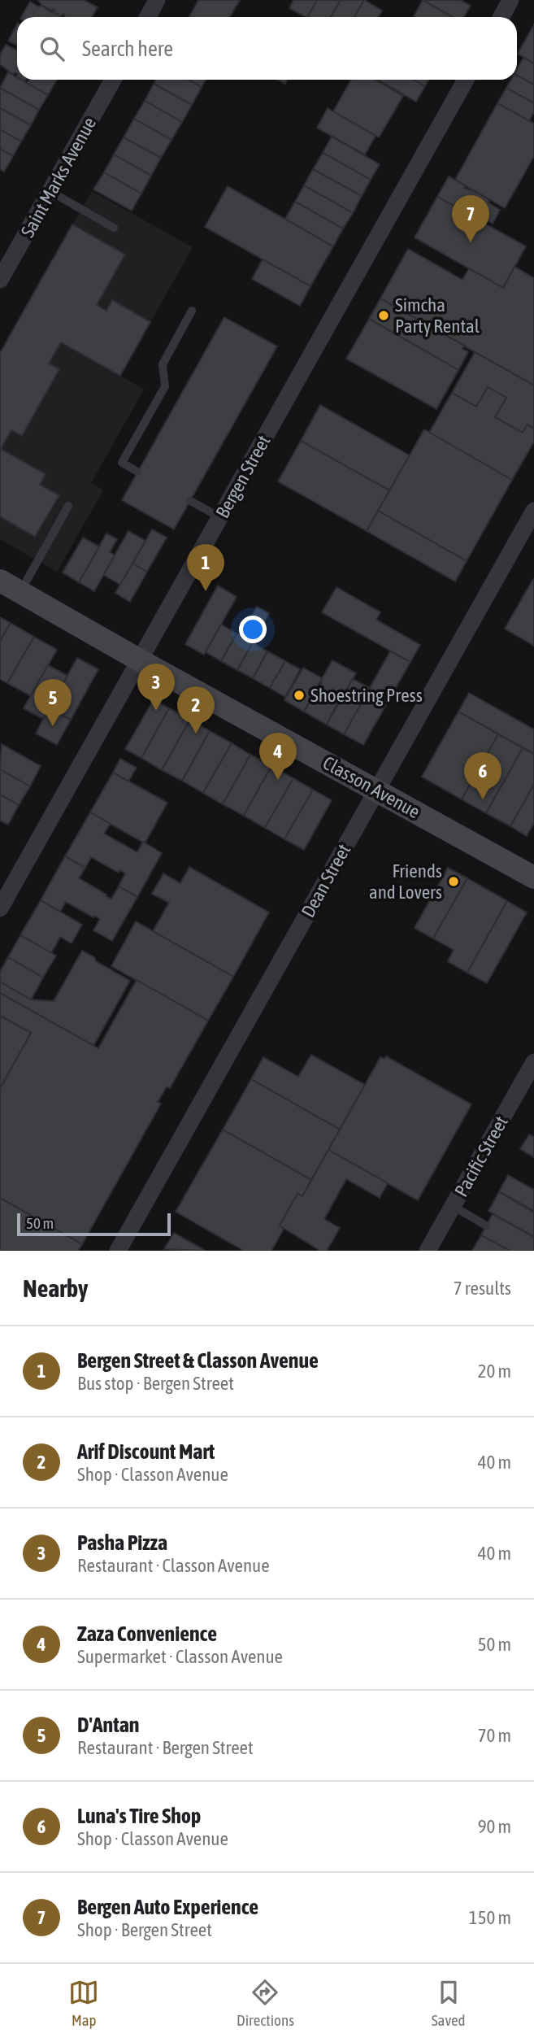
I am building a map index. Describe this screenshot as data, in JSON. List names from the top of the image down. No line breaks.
{"streets":{"street":["Saint Marks Avenue","Bergen Street","Classon Avenue","Dean Street","Pacific Street"]},"crossings":[["Bergen Street","Classon Avenue"],["Classon Avenue","Dean Street"]],"places":["Simcha Party Rental","Shoestring Press","Friends and Lovers"],"scale_bar":"50 m","page":{"search":"Search here","pins":["7","1","3","5","2","4","6"],"scale":"50 m","heading":["Nearby","7 results"],"list":[{"mark":"1","name":"Bergen Street & Classon Avenue","note":"Bus stop · Bergen Street","value":"20 m"},{"mark":"2","name":"Arif Discount Mart","note":"Shop · Classon Avenue","value":"40 m"},{"mark":"3","name":"Pasha Pizza","note":"Restaurant · Classon Avenue","value":"40 m"},{"mark":"4","name":"Zaza Convenience","note":"Supermarket · Classon Avenue","value":"50 m"},{"mark":"5","name":"D'Antan","note":"Restaurant · Bergen Street","value":"70 m"},{"mark":"6","name":"Luna's Tire Shop","note":"Shop · Classon Avenue","value":"90 m"},{"mark":"7","name":"Bergen Auto Experience","note":"Shop · Bergen Street","value":"150 m"}],"nav":["Map","Directions","Saved"]}}
